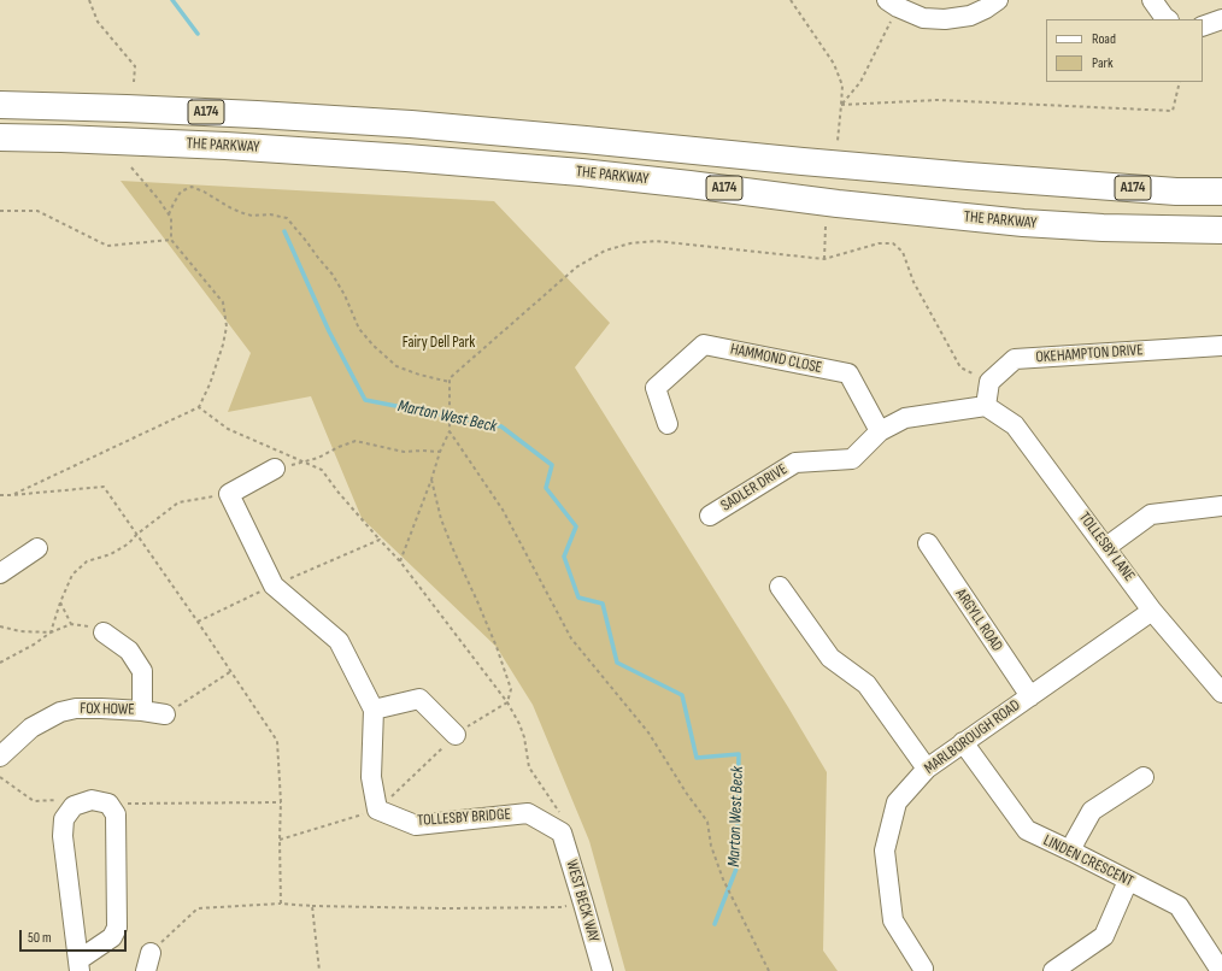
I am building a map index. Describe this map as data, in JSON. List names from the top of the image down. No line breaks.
{"streets":{"highway":["A174","THE PARKWAY"],"street":["OKEHAMPTON DRIVE","HAMMOND CLOSE","SADLER DRIVE","TOLLESBY LANE","ARGYLL ROAD","FOX HOWE","MARLBOROUGH ROAD","TOLLESBY BRIDGE","LINDEN CRESCENT","WEST BECK WAY"]},"crossings":[["HAMMOND CLOSE","SADLER DRIVE"],["SADLER DRIVE","TOLLESBY LANE"],["TOLLESBY LANE","MARLBOROUGH ROAD"],["ARGYLL ROAD","MARLBOROUGH ROAD"],["MARLBOROUGH ROAD","LINDEN CRESCENT"],["TOLLESBY BRIDGE","WEST BECK WAY"]],"water":["Marton West Beck"],"parks":["Fairy Dell Park"],"legend":["Road","Park"],"scale_bar":"50 m"}
